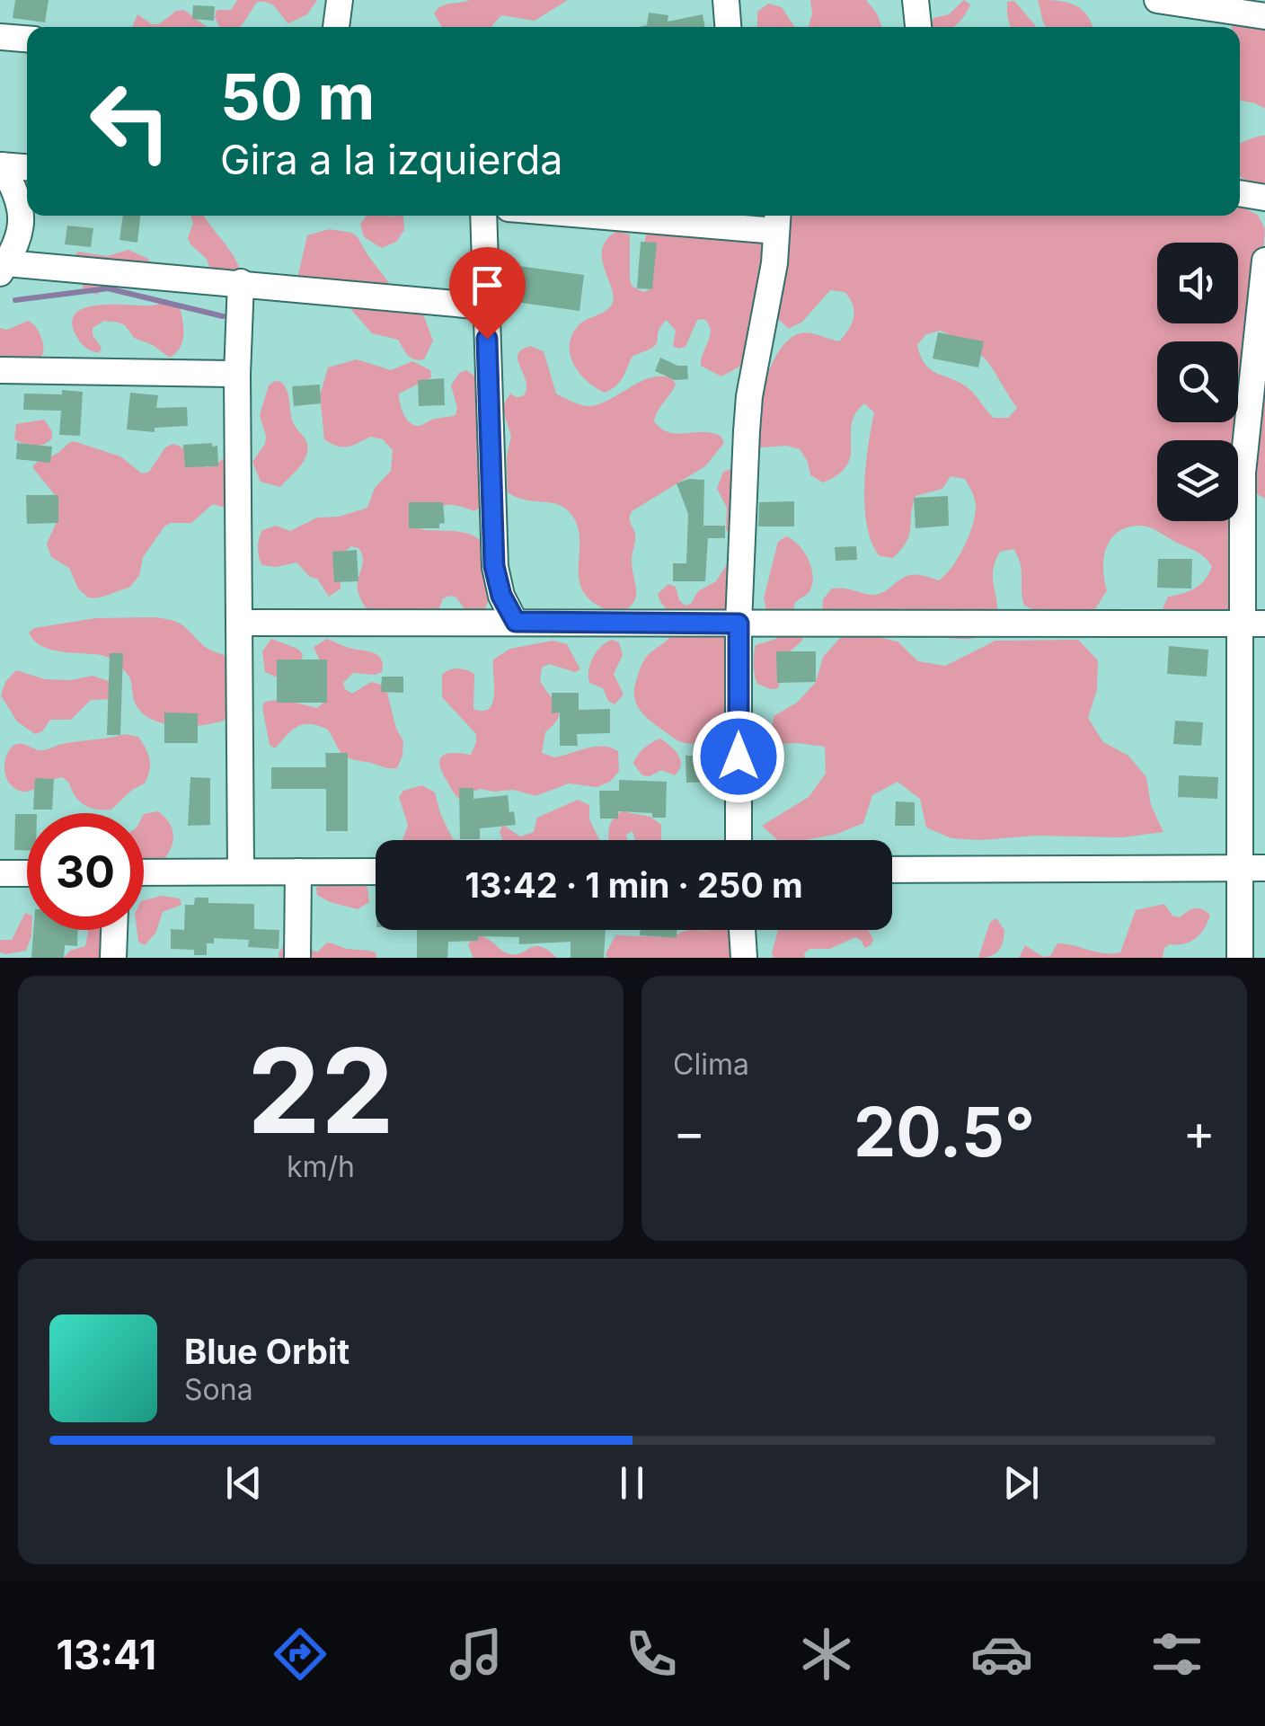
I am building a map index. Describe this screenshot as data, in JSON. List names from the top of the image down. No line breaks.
{"page":{"turn":["50 m","Gira a la izquierda"],"limit":"30","trip":"13:42 · 1 min · 250 m","tile":[["22","km/h"],"Clima"],"heat":["−","20.5°","+"],"song":["Blue Orbit","Sona"],"tabs":"13:41"}}
